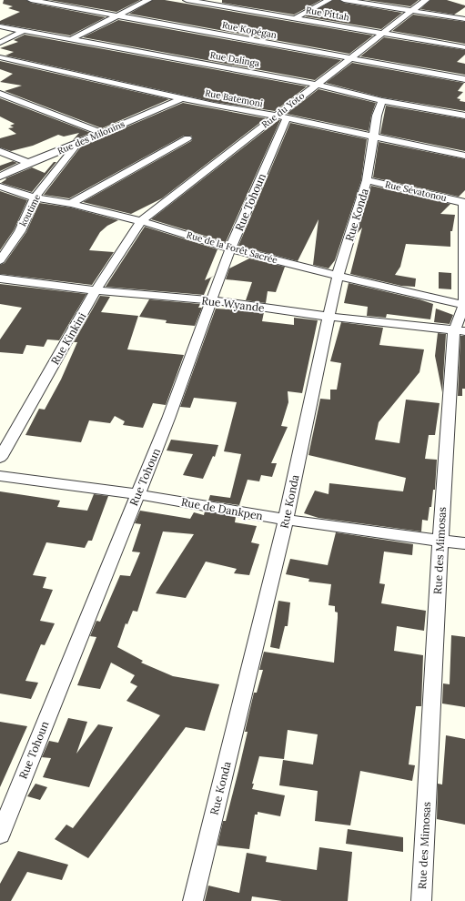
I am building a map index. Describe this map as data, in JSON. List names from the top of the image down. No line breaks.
{"streets":{"street":["Rue Pittah","Rue Kopégan","Rue Dalinga","Rue Batemoni","Rue du Yoto","Rue des Milonins","Rue Sévatonou","Rue Tohoun","koutime","Rue Konda","Rue de la Forêt Sacrée","Rue Wyande","Rue Kinkini","Rue de Dankpen","Rue des Mimosas"]},"crossings":[["Rue Pittah","Rue du Yoto"],["Rue Kopégan","Rue du Yoto"],["Rue Dalinga","Rue du Yoto"],["Rue Dalinga","Rue Konda"],["Rue Batemoni","Rue du Yoto"],["Rue Batemoni","Rue des Milonins"],["Rue Batemoni","Rue Tohoun"],["Rue Batemoni","Rue Konda"],["Rue du Yoto","Rue Tohoun"],["Rue du Yoto","Rue de la Forêt Sacrée"],["Rue du Yoto","Rue Kinkini"],["Rue des Milonins","koutime"],["Rue Sévatonou","Rue Konda"],["Rue Sévatonou","Rue des Mimosas"],["Rue Tohoun","Rue de la Forêt Sacrée"],["Rue Tohoun","Rue Wyande"],["Rue Tohoun","Rue de Dankpen"],["koutime","Rue de la Forêt Sacrée"],["Rue Konda","Rue de la Forêt Sacrée"],["Rue Konda","Rue Wyande"],["Rue Konda","Rue de Dankpen"],["Rue de la Forêt Sacrée","Rue Kinkini"],["Rue de la Forêt Sacrée","Rue des Mimosas"],["Rue Wyande","Rue Kinkini"],["Rue Wyande","Rue des Mimosas"],["Rue de Dankpen","Rue des Mimosas"]]}
